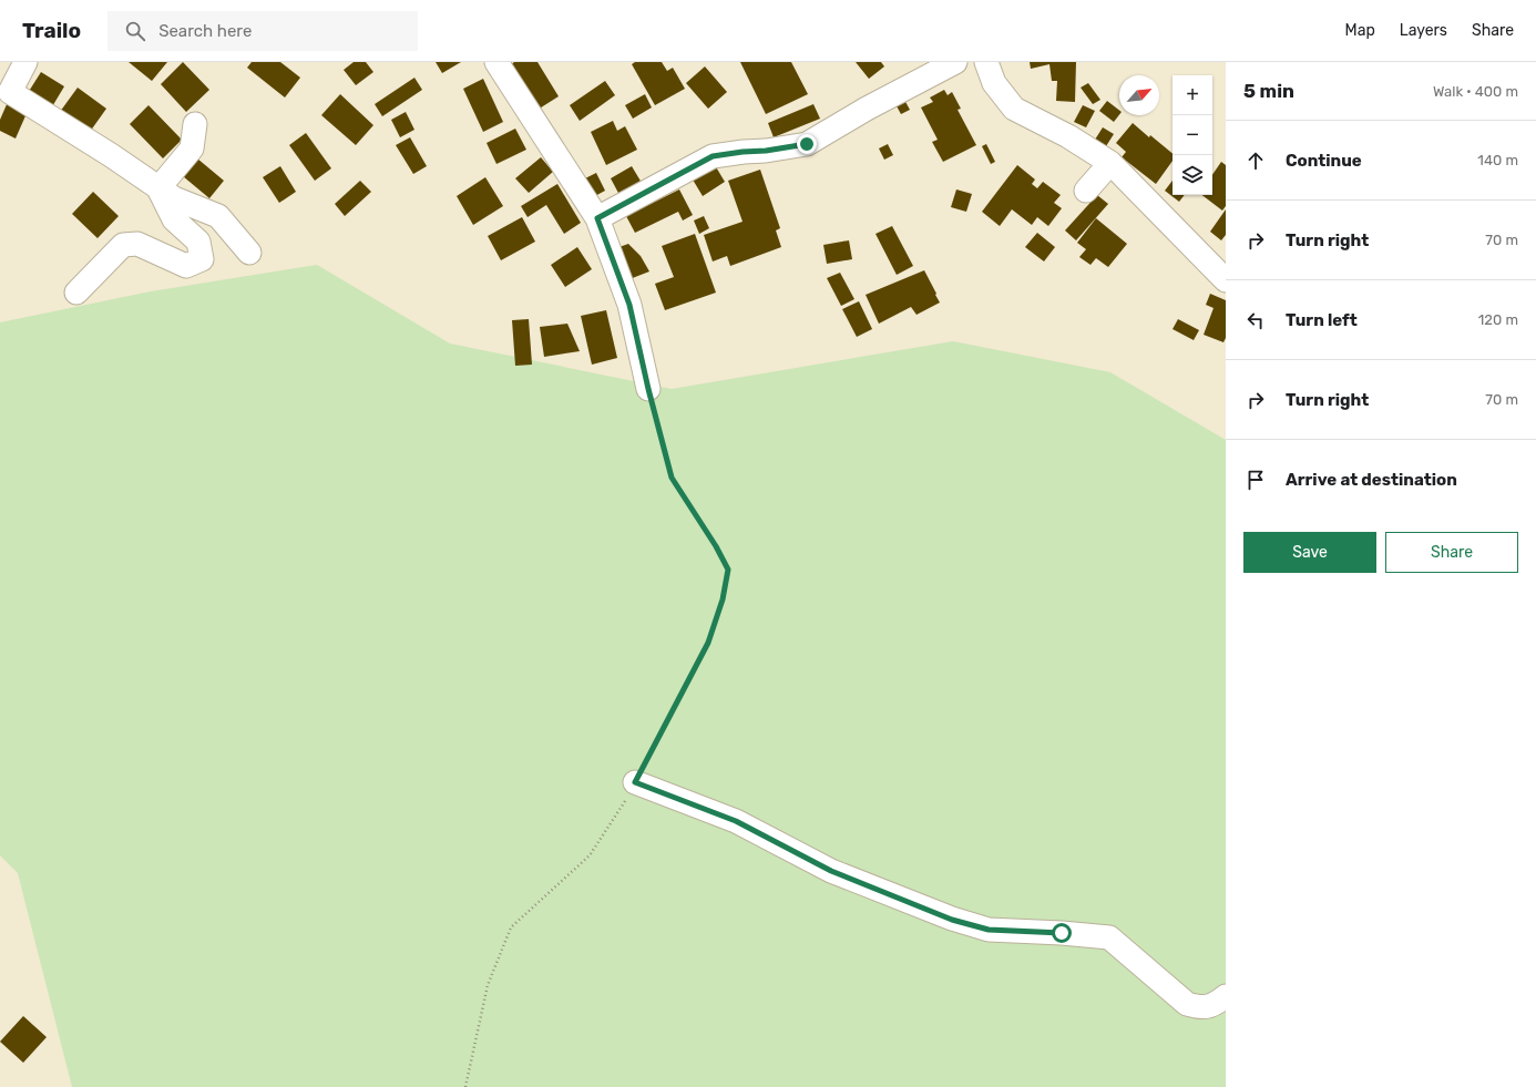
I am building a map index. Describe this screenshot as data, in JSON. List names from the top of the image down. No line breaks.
{"north":"top right","page":{"header":"Trailo","search":"Search here","nav":["Map","Layers","Share"],"heading":["5 min","Walk · 400 m"],"map_buttons":["+","−"],"list":[["Continue","140 m"],["Turn right","70 m"],["Turn left","120 m"],["Turn right","70 m"],"Arrive at destination"],"buttons":["Save","Share"]}}
